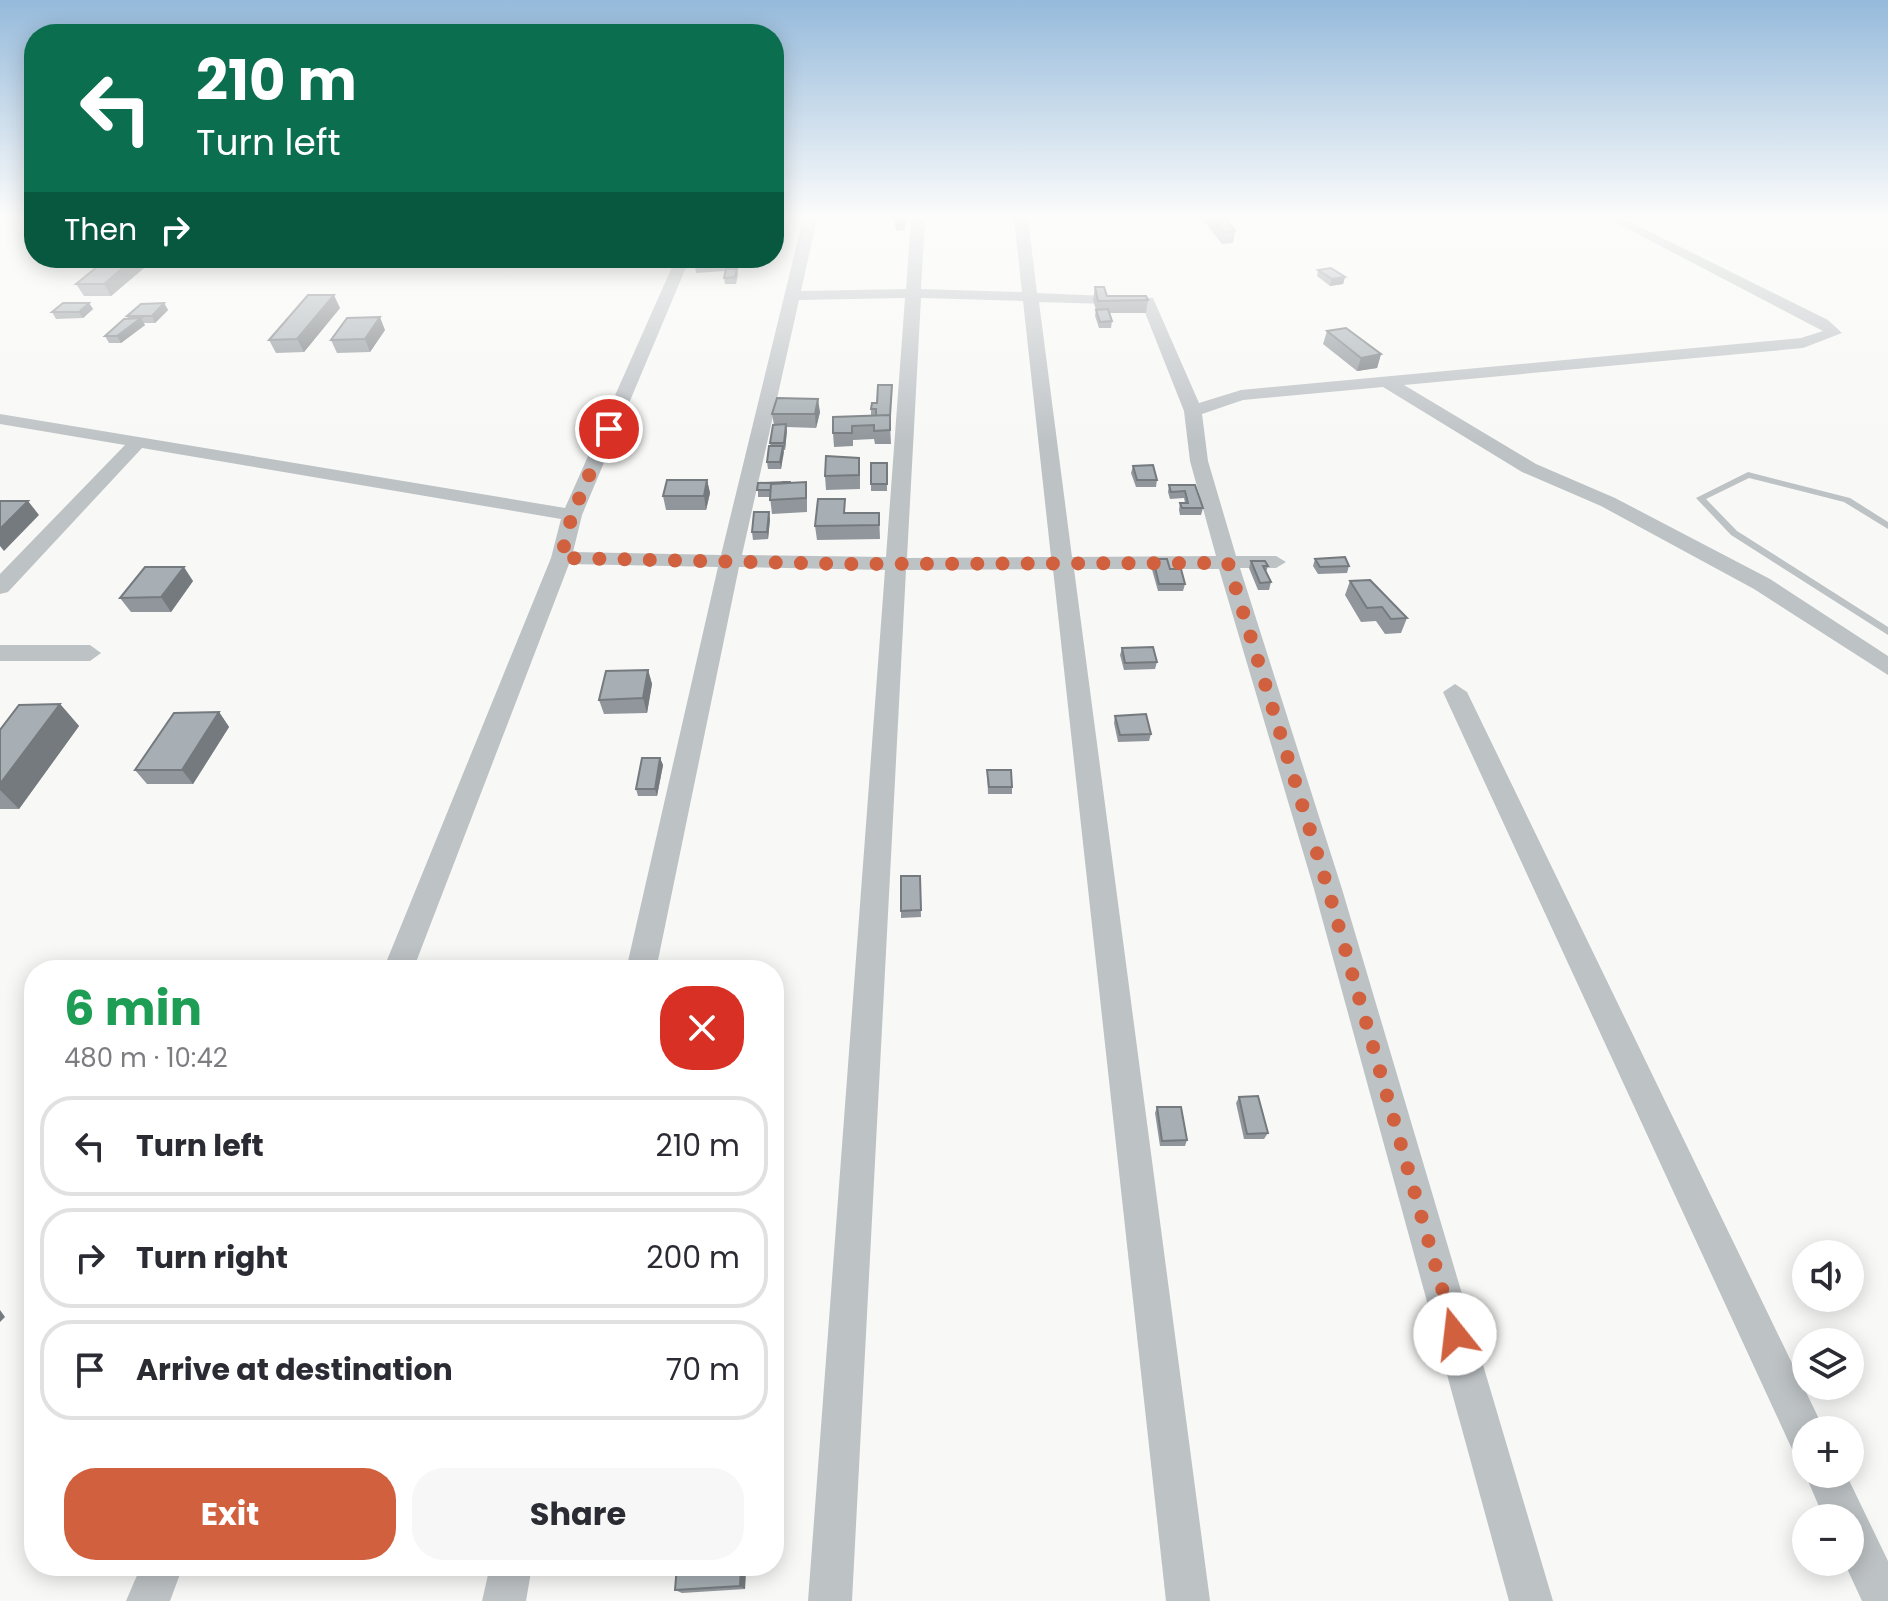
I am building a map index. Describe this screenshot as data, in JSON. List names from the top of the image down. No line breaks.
{"page":{"turn":["210 m","Turn left"],"then":"Then","heading":["6 min","480 m · 10:42"],"list":[{"name":"Turn left","value":"210 m"},{"name":"Turn right","value":"200 m"},{"name":"Arrive at destination","value":"70 m"}],"map_buttons":["+","−"],"buttons":["Exit","Share"]}}
